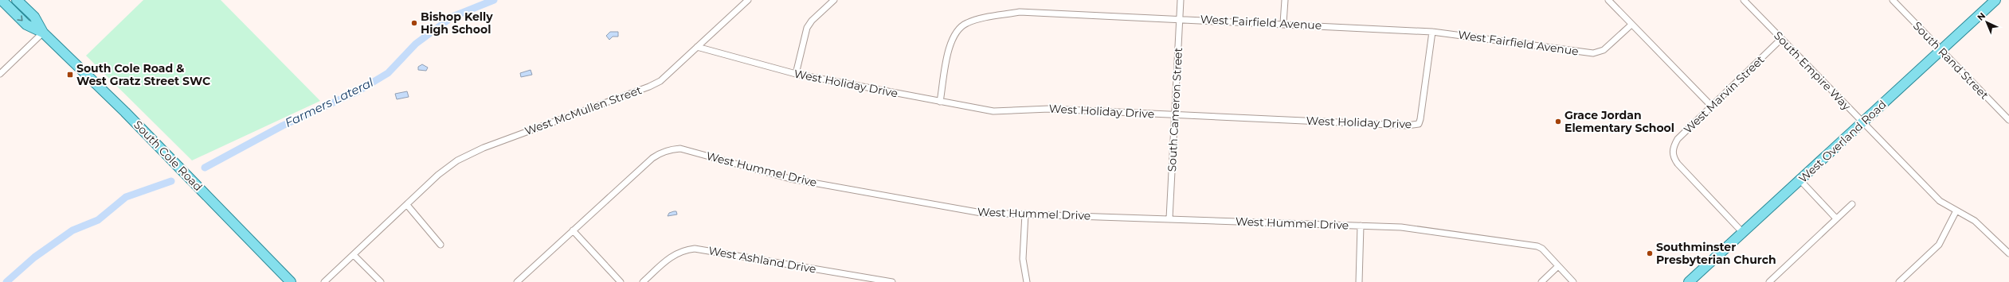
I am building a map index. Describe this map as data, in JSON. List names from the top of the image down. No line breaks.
{"streets":{"main road":["West Overland Road","South Cole Road"],"street":["West Fairfield Avenue","South Rand Street","South Empire Way","West Holiday Drive","West Marvin Street","South Cameron Street","West McMullen Street","West Hummel Drive","West Ashland Drive"]},"crossings":[["West Fairfield Avenue","West Holiday Drive"],["West Fairfield Avenue","South Cameron Street"],["South Rand Street","West Overland Road"],["South Empire Way","West Marvin Street"],["South Empire Way","West Overland Road"],["West Holiday Drive","South Cameron Street"],["West Holiday Drive","West McMullen Street"],["West Marvin Street","West Overland Road"],["South Cameron Street","West Hummel Drive"]],"water":["Farmers Lateral"],"places":{"other":["Bishop Kelly High School","Grace Jordan Elementary School","Southminster Presbyterian Church"],"transit":["South Cole Road & West Gratz Street SWC"]},"north":"top left"}
